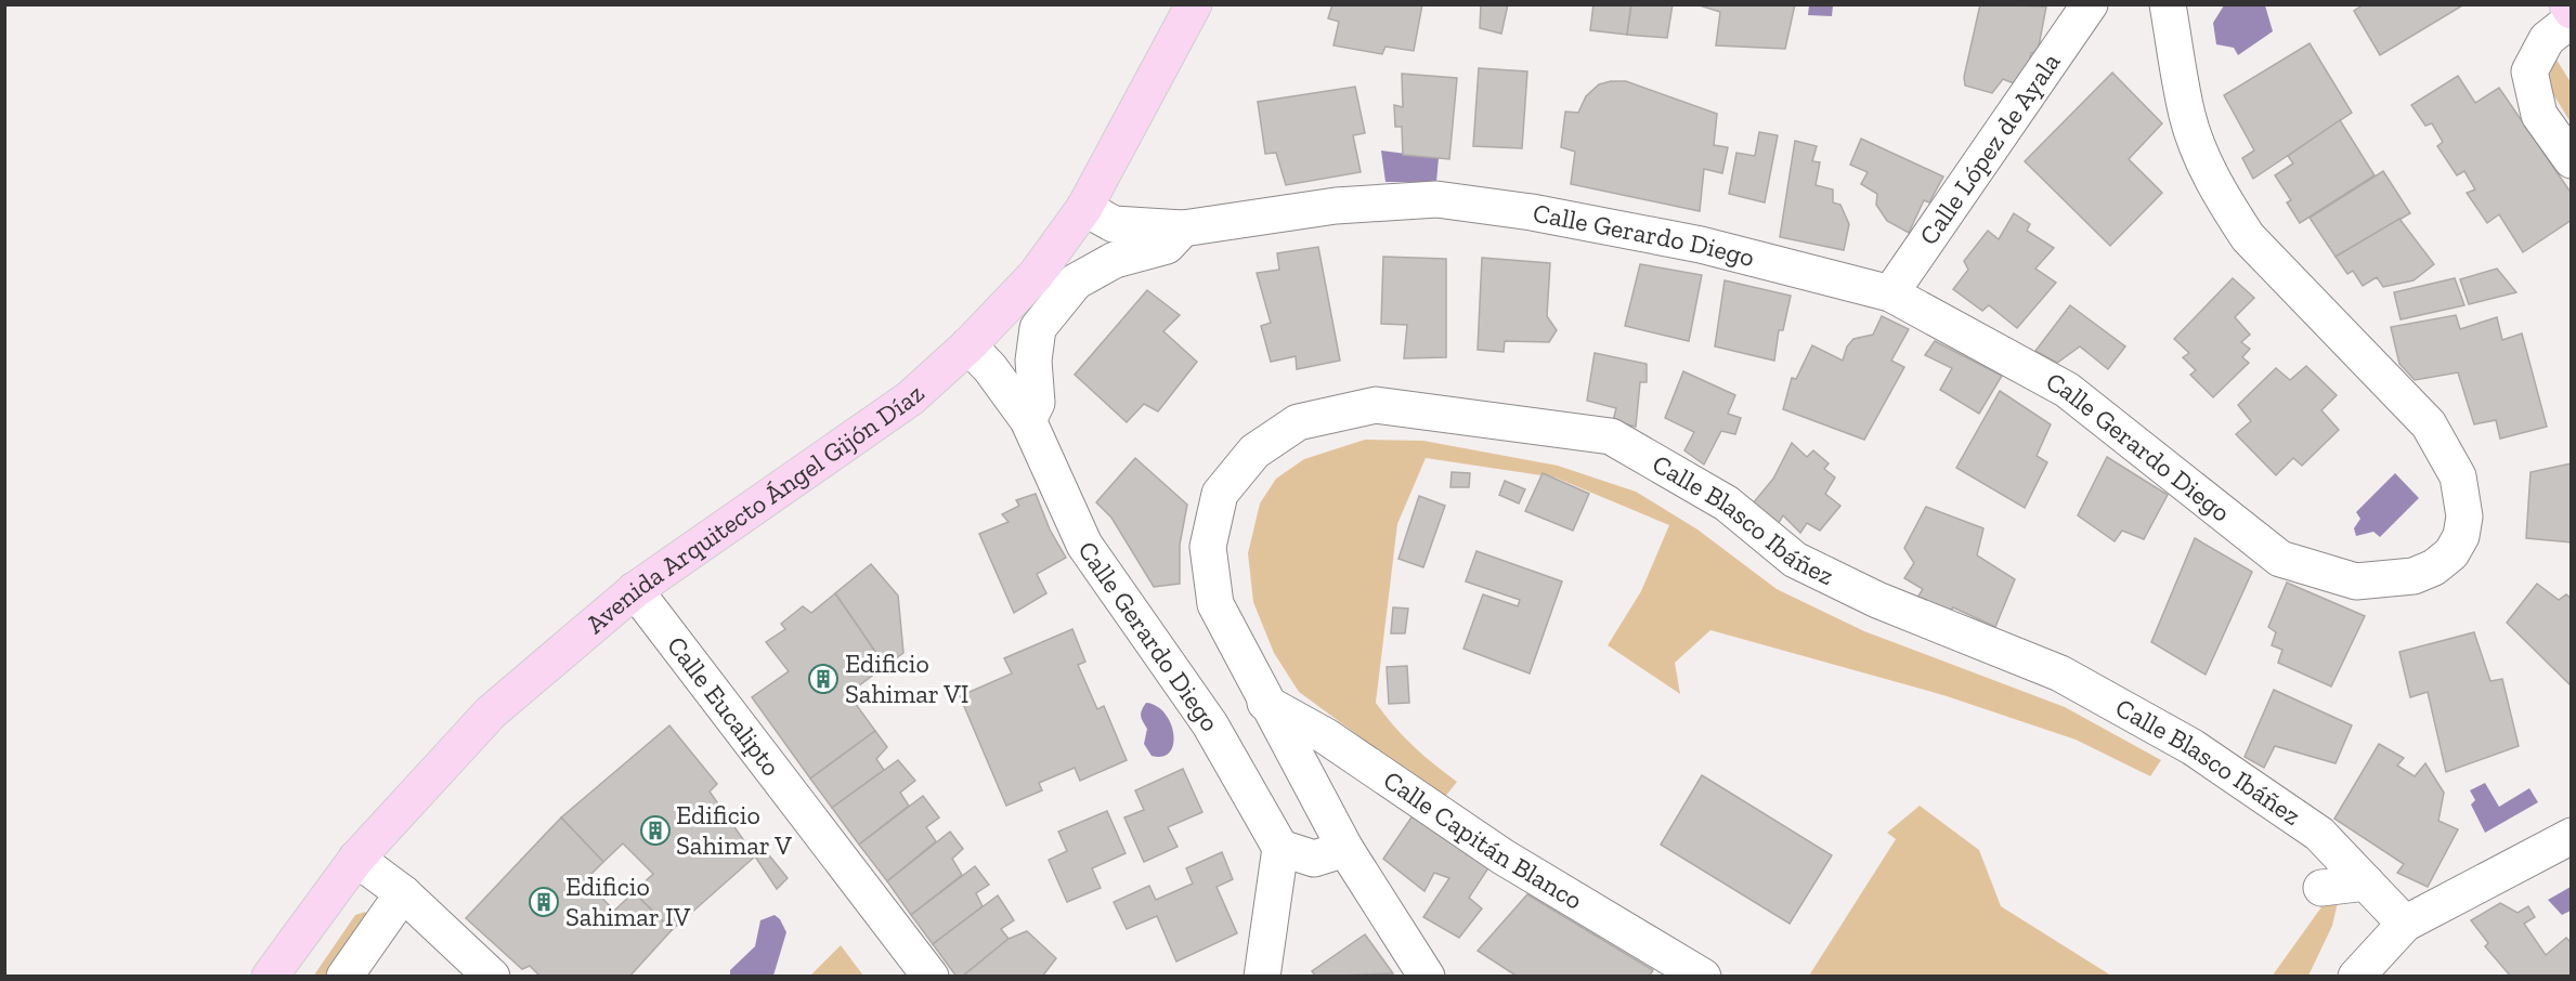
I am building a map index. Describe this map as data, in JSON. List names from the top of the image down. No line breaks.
{"streets":{"main road":["Avenida Arquitecto Ángel Gijón Díaz"],"street":["Calle López de Ayala","Calle Gerardo Diego","Calle Blasco Ibáñez","Calle Eucalipto","Calle Capitán Blanco"]},"crossings":[["Calle López de Ayala","Calle Gerardo Diego"],["Calle Gerardo Diego","Avenida Arquitecto Ángel Gijón Díaz"],["Avenida Arquitecto Ángel Gijón Díaz","Calle Eucalipto"],["Calle Blasco Ibáñez","Calle Capitán Blanco"]],"places":{"building":["Edificio Sahimar VI","Edificio Sahimar V","Edificio Sahimar IV"]}}
